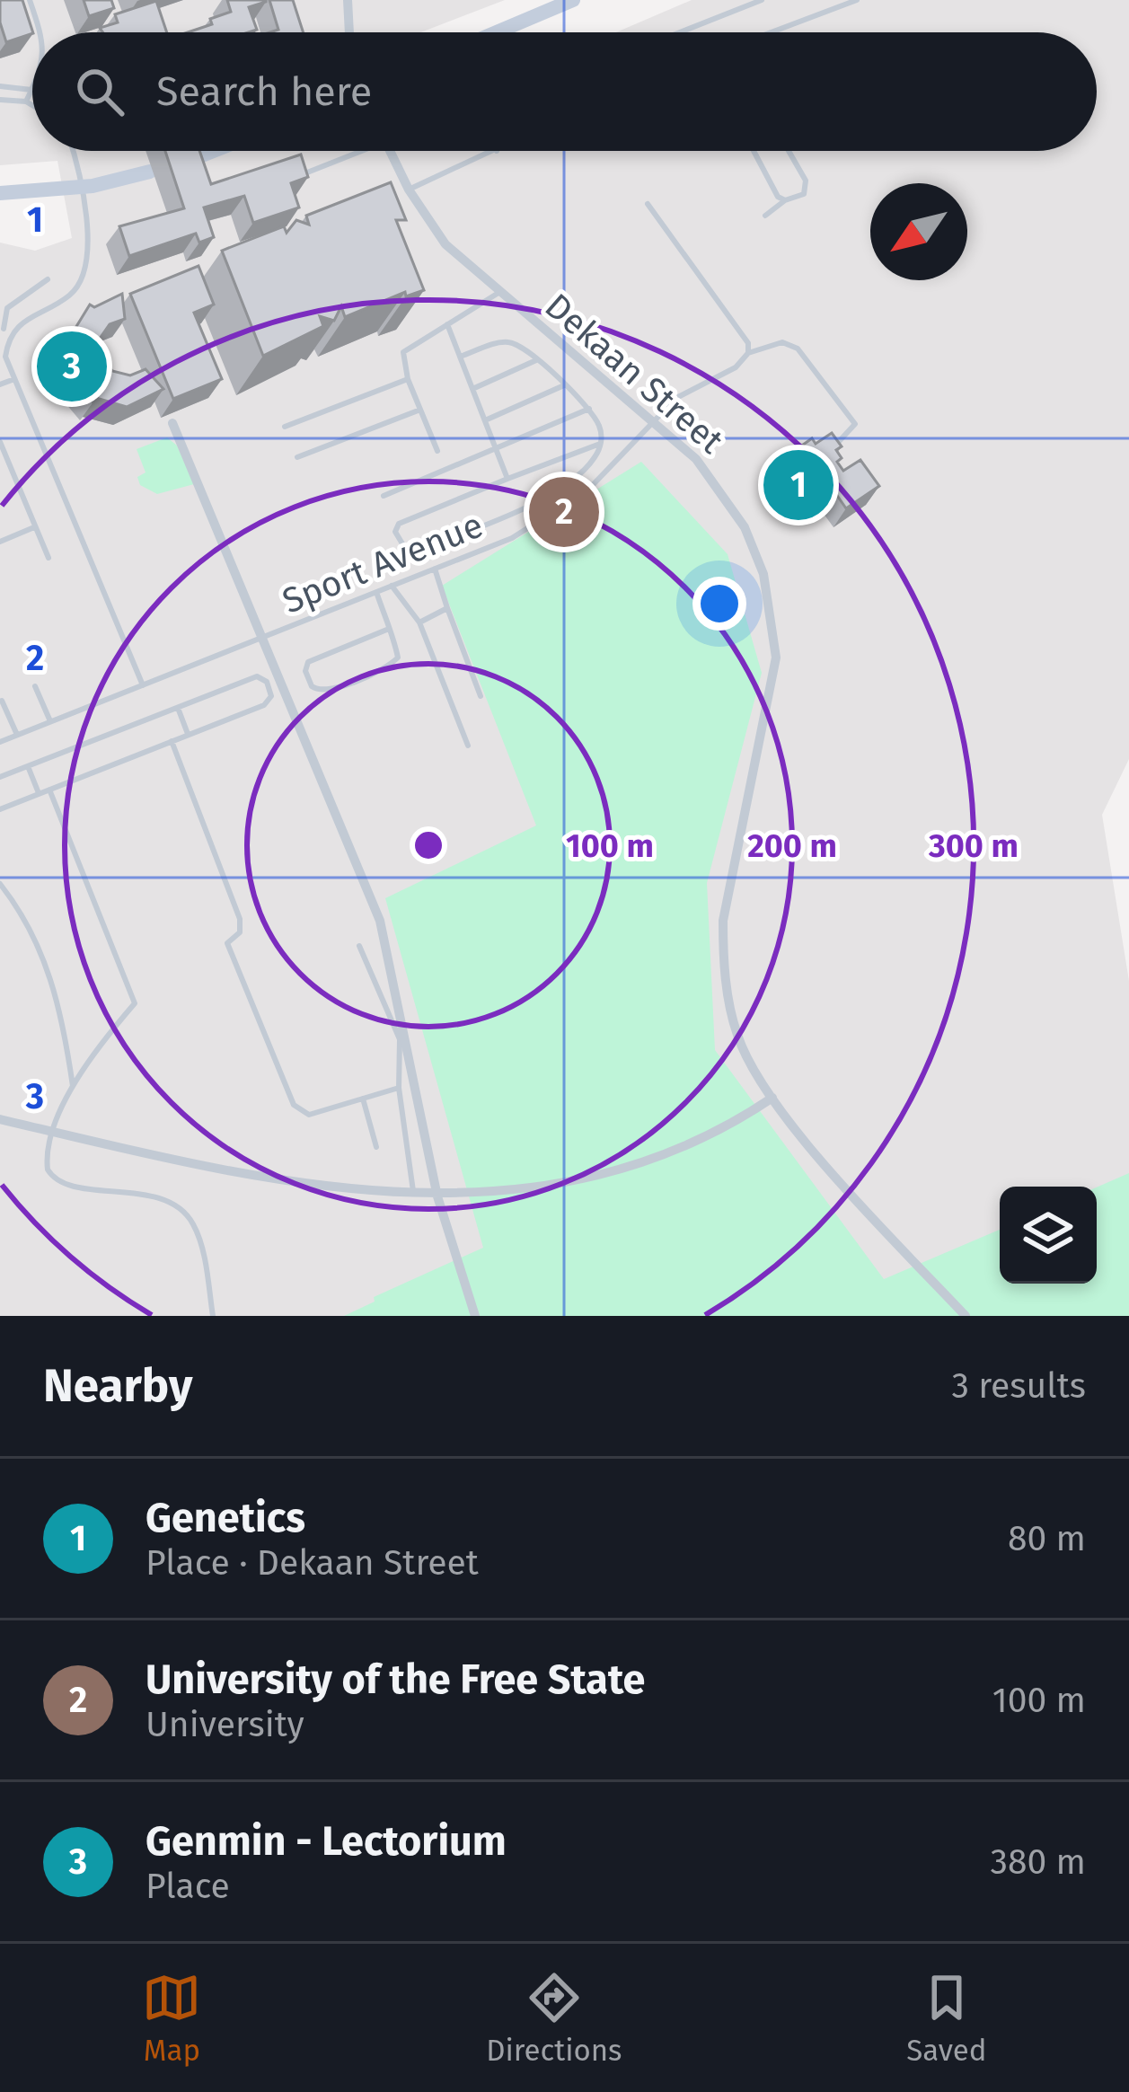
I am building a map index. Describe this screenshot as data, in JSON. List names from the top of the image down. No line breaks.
{"streets":{"street":["Dekaan Street"],"lane":["Sport Avenue"]},"crossings":[["Dekaan Street","Sport Avenue"]],"north":"bottom left","page":{"search":"Search here","pins":["3","1","2"],"heading":["Nearby","3 results"],"list":[{"mark":"1","name":"Genetics","note":"Place · Dekaan Street","value":"80 m"},{"mark":"2","name":"University of the Free State","note":"University","value":"100 m"},{"mark":"3","name":"Genmin - Lectorium","note":"Place","value":"380 m"}],"nav":["Map","Directions","Saved"]},"grid":{"rows":["1","2","3"]},"rings":["100 m","200 m","300 m"]}
